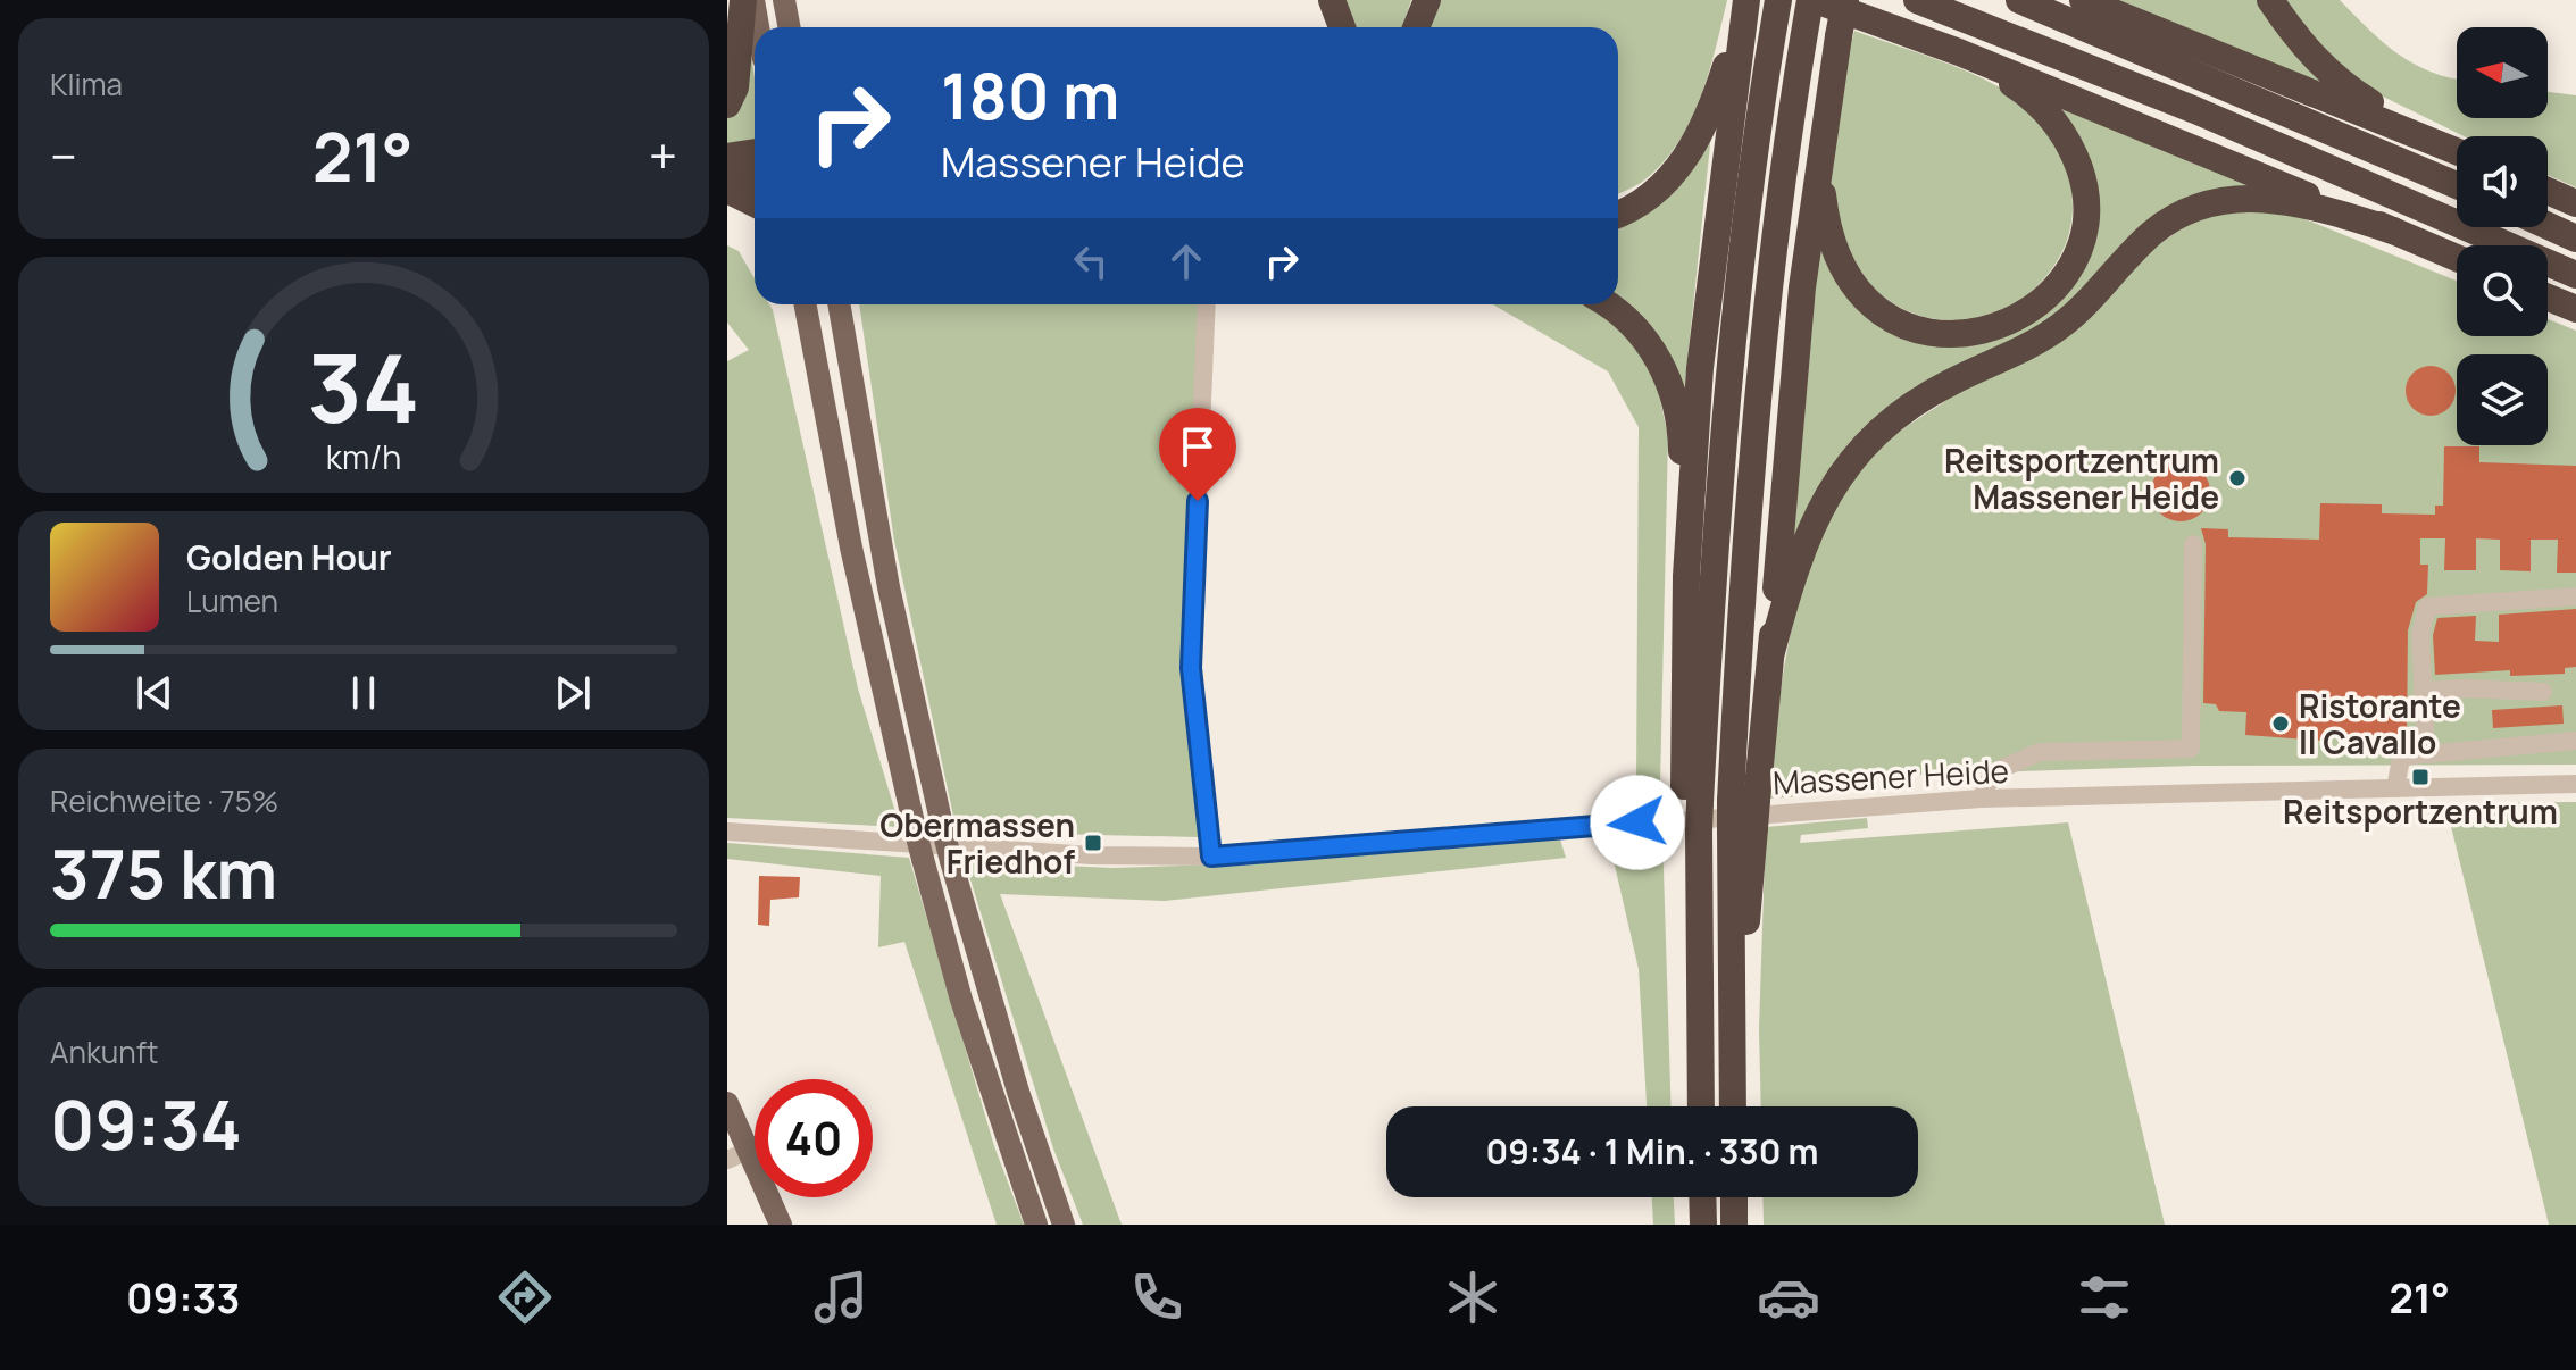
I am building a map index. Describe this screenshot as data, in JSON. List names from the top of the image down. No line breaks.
{"streets":{"street":["Massener Heide"]},"places":{"other":["Reitsportzentrum Massener Heide","Ristorante Il Cavallo"],"transit":["Reitsportzentrum","Obermassen Friedhof"]},"north":"left","page":{"tile":["Klima",["Reichweite · 75%","375 km"],["Ankunft","09:34"]],"turn":["180 m","Massener Heide"],"heat":["−","21°","+"],"song":["Golden Hour","Lumen"],"limit":"40","trip":"09:34 · 1 Min. · 330 m","tabs":["09:33","21°"],"gauge":["34","km/h"]}}
